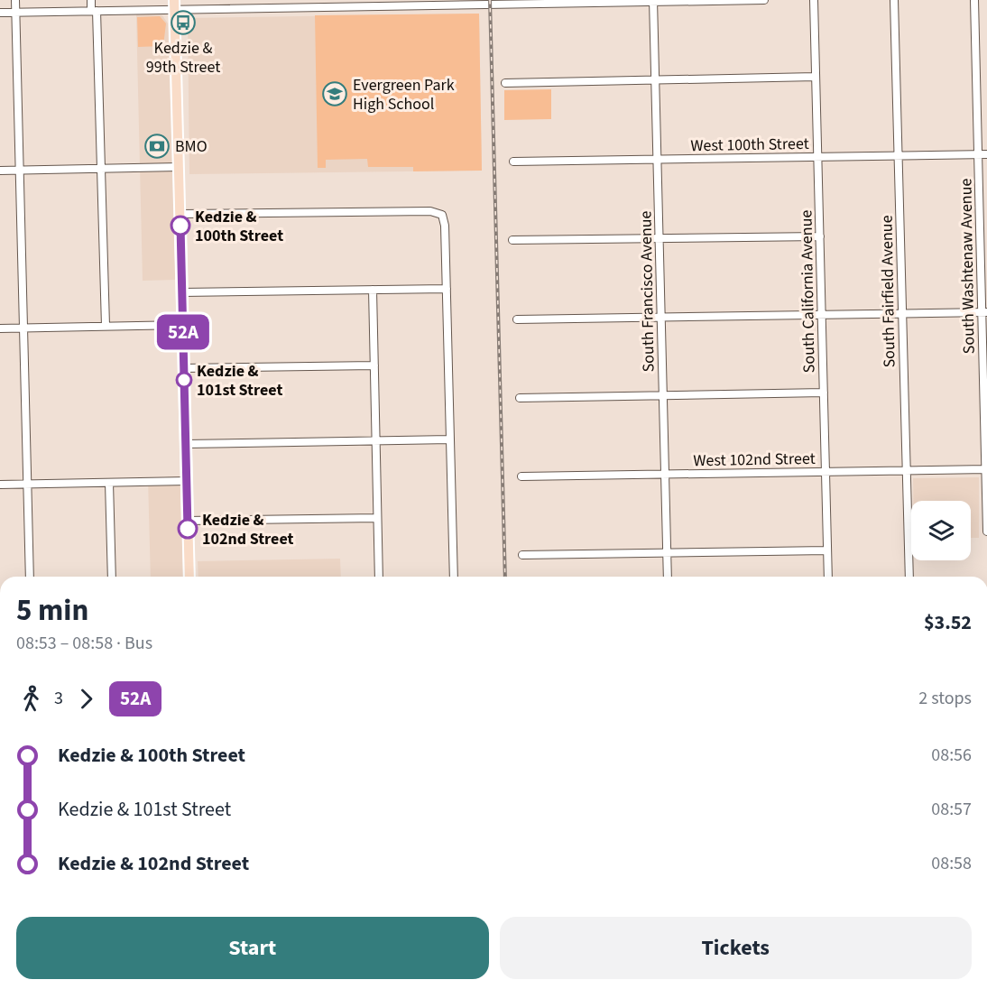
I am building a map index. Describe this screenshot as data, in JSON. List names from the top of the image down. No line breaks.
{"streets":{"street":["West 100th Street","South Washtenaw Avenue","South Francisco Avenue","South California Avenue","South Fairfield Avenue","West 102nd Street"]},"crossings":[["West 100th Street","South Washtenaw Avenue"],["West 100th Street","South Francisco Avenue"],["West 100th Street","South California Avenue"],["West 100th Street","South Fairfield Avenue"],["South Washtenaw Avenue","West 102nd Street"],["South Francisco Avenue","West 102nd Street"],["South California Avenue","West 102nd Street"],["South Fairfield Avenue","West 102nd Street"]],"places":{"bus stop":["Kedzie & 99th Street"],"school or university":["Evergreen Park High School"],"bank":["BMO"],"other":["Kedzie & 100th Street","Kedzie & 101st Street","Kedzie & 102nd Street"]},"lines":["bus line 52A"],"page":{"on_map":"52A","heading":["5 min","08:53 – 08:58 · Bus","$3.52"],"legs":["3","52A","2 stops"],"list":[{"name":"Kedzie & 100th Street","value":"08:56"},{"name":"Kedzie & 101st Street","value":"08:57"},{"name":"Kedzie & 102nd Street","value":"08:58"}],"buttons":["Start","Tickets"]}}
